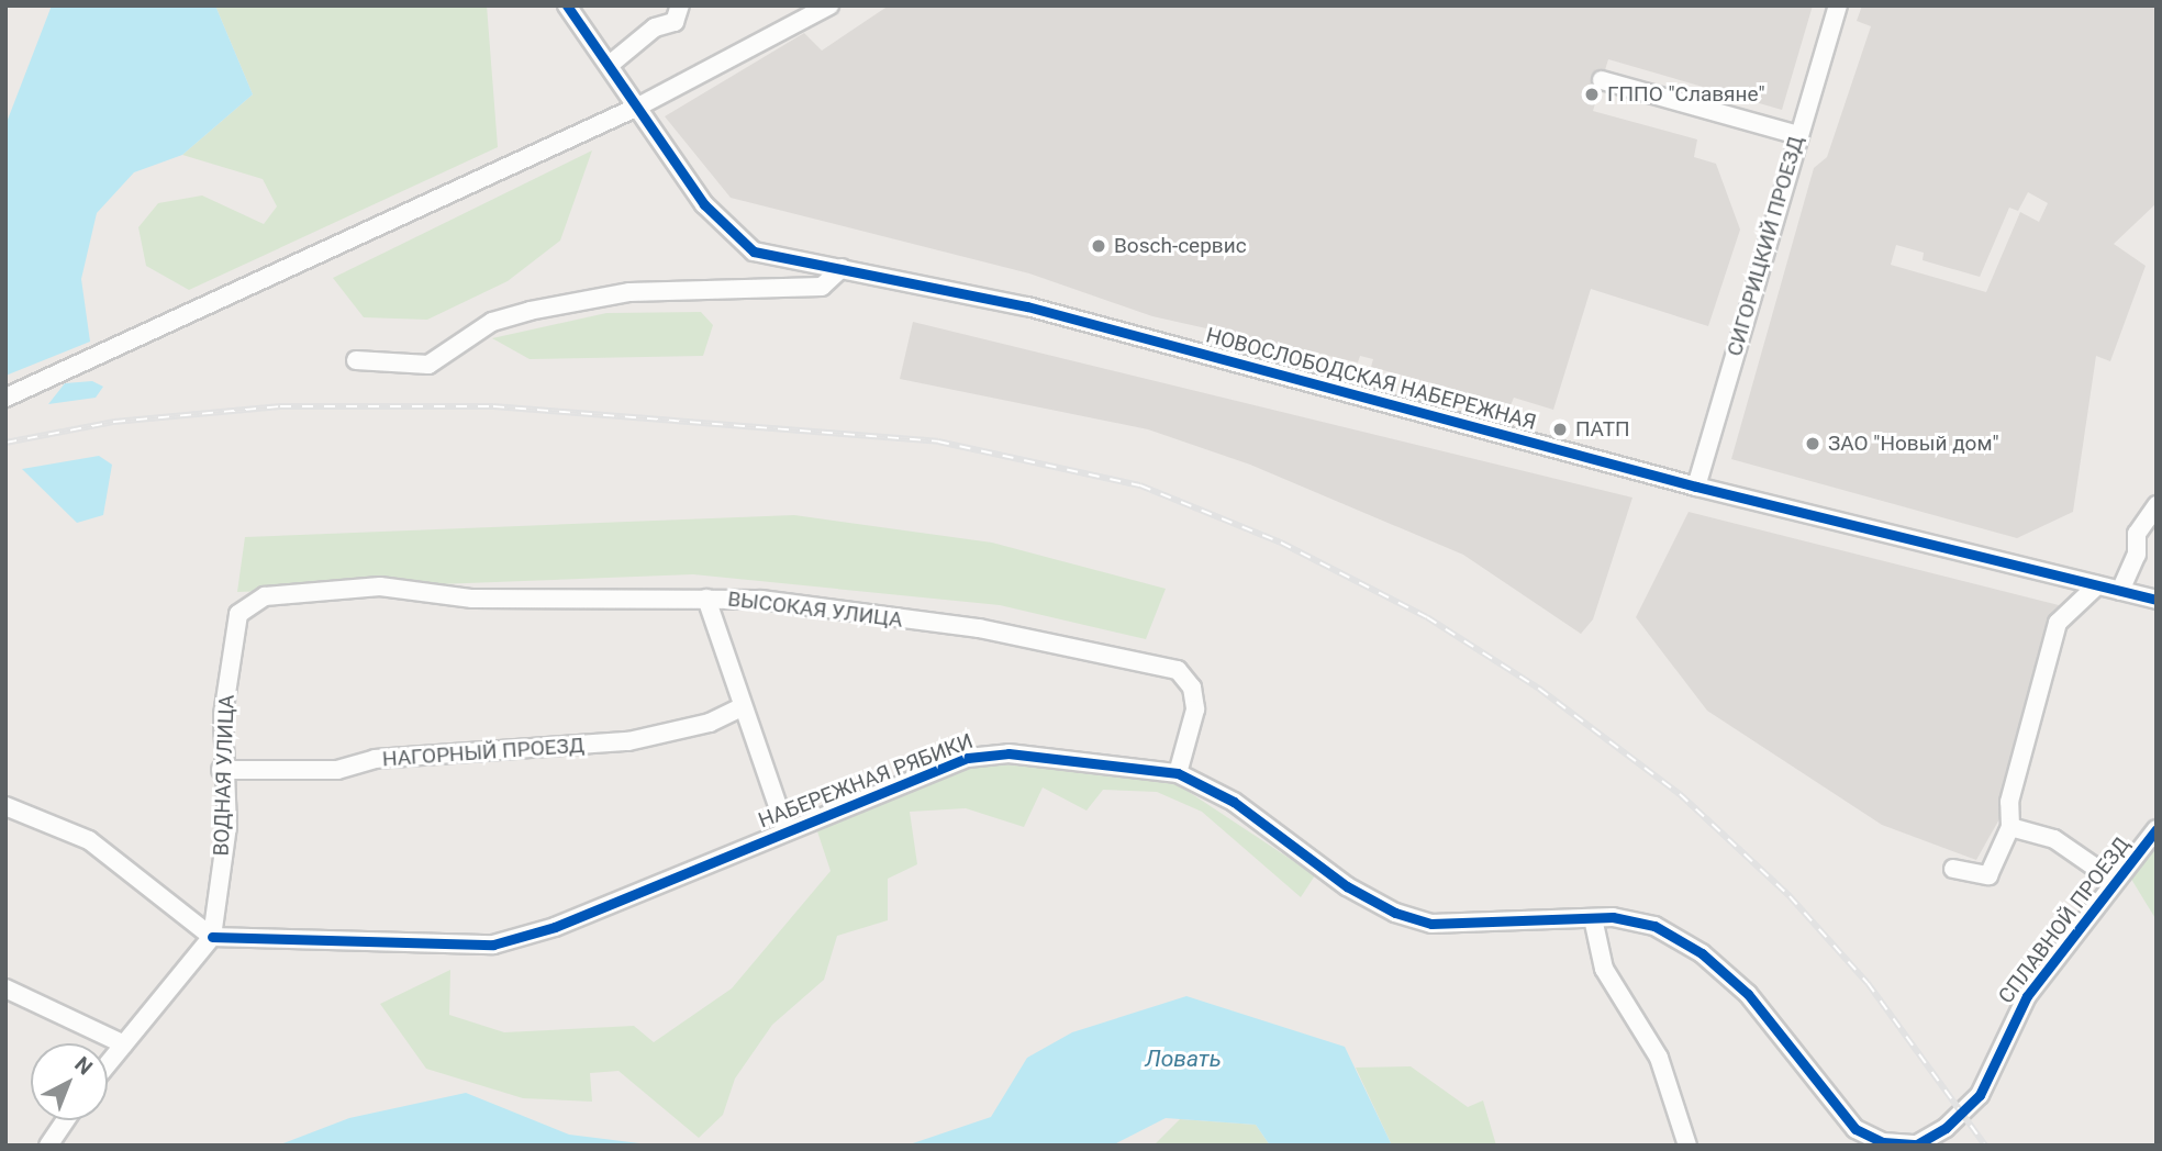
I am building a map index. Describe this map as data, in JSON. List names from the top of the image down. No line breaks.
{"streets":{"street":["СИГОРИЦКИЙ ПРОЕЗД","НОВОСЛОБОДСКАЯ НАБЕРЕЖНАЯ","ВЫСОКАЯ УЛИЦА","НАГОРНЫЙ ПРОЕЗД","ВОДНАЯ УЛИЦА","НАБЕРЕЖНАЯ РЯБИКИ","СПЛАВНОЙ ПРОЕЗД"]},"crossings":[["СИГОРИЦКИЙ ПРОЕЗД","НОВОСЛОБОДСКАЯ НАБЕРЕЖНАЯ"],["ВЫСОКАЯ УЛИЦА","ВОДНАЯ УЛИЦА"],["ВЫСОКАЯ УЛИЦА","НАБЕРЕЖНАЯ РЯБИКИ"],["НАГОРНЫЙ ПРОЕЗД","ВОДНАЯ УЛИЦА"],["ВОДНАЯ УЛИЦА","НАБЕРЕЖНАЯ РЯБИКИ"],["НАБЕРЕЖНАЯ РЯБИКИ","СПЛАВНОЙ ПРОЕЗД"]],"water":["Ловать"],"places":["ГППО \"Славяне\"","Bosch-сервис","ПАТП","ЗАО \"Новый дом\""],"north":"top right"}
